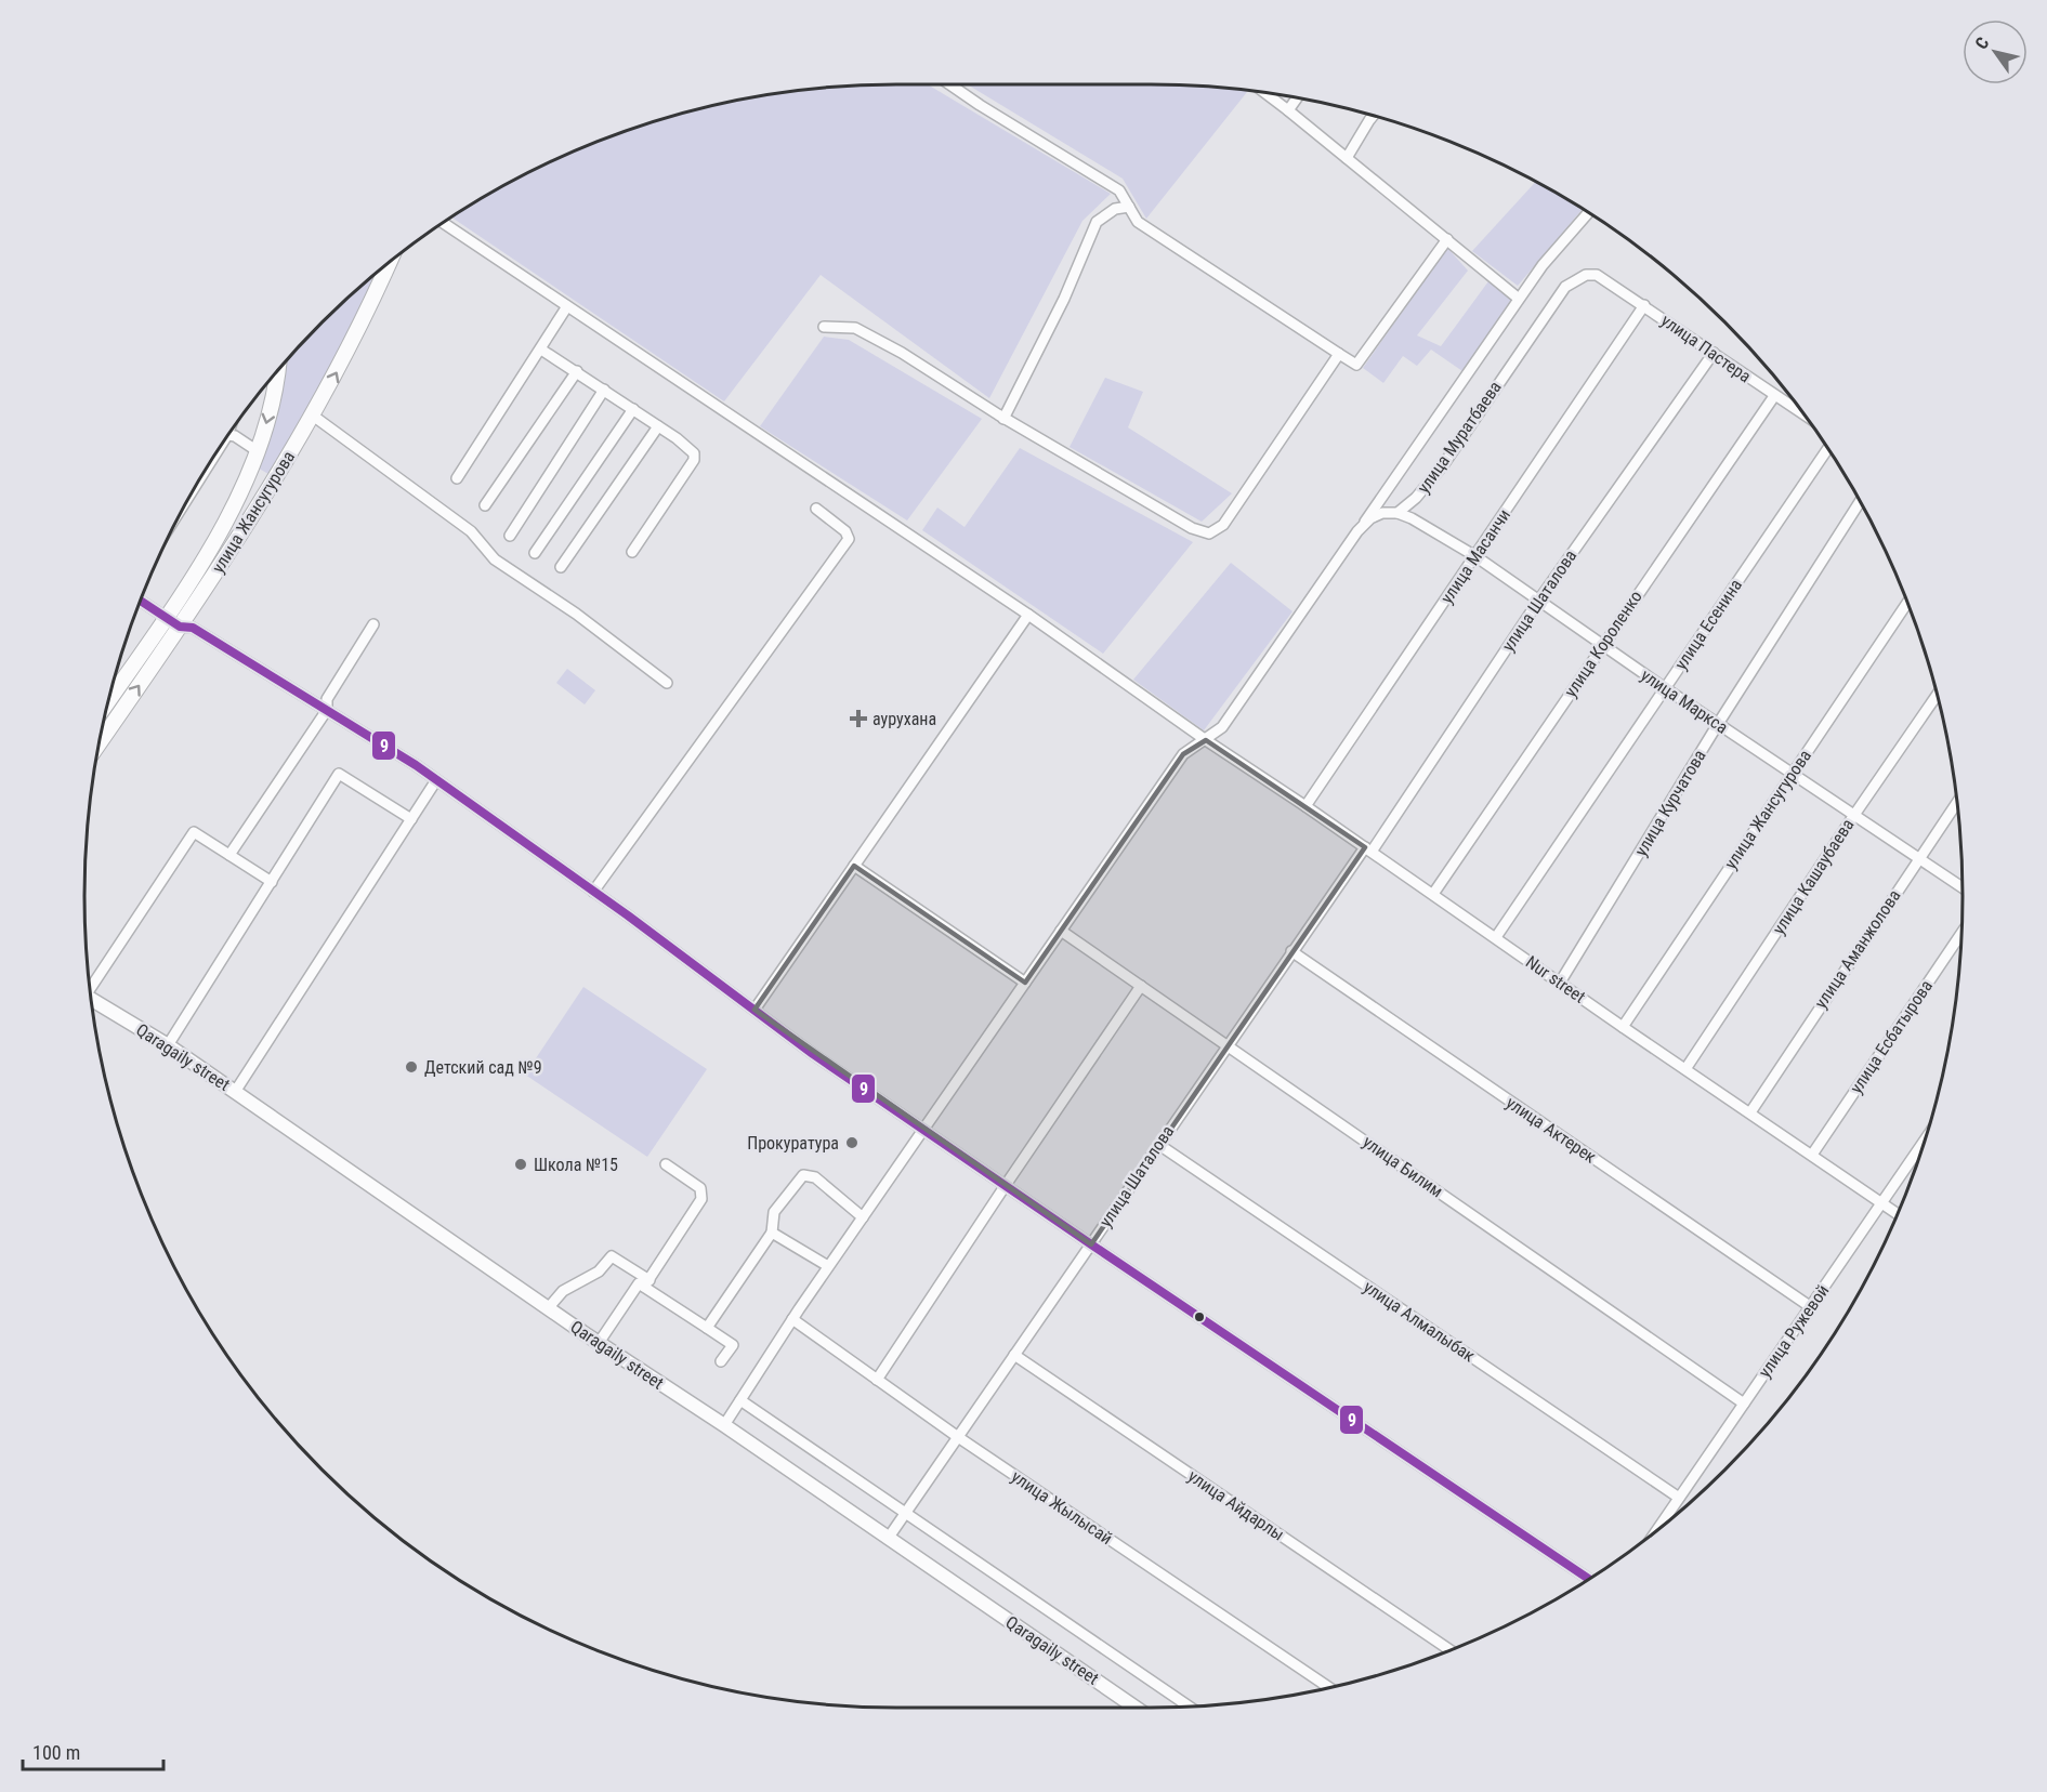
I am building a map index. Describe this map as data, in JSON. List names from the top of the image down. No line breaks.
{"streets":{"main road":["улица Жансугурова"],"street":["улица Пастера","улица Муратбаева","улица Масанчи","улица Шаталова","улица Есенина","улица Короленко","улица Маркса","улица Курчатова","улица Кашаубаева","улица Аманжолова","Nur street","улица Есбатырова","Qaragaily street","улица Актерек","улица Билим","улица Алмалыбак","улица Ружевой","улица Айдарлы","улица Жылысай"]},"crossings":[["улица Пастера","улица Муратбаева"],["улица Пастера","улица Масанчи"],["улица Пастера","улица Шаталова"],["улица Пастера","улица Короленко"],["улица Муратбаева","улица Маркса"],["улица Муратбаева","Nur street"],["улица Муратбаева","Qaragaily street"],["улица Муратбаева","улица Билим"],["улица Муратбаева","улица Жылысай"],["улица Жансугурова","улица Маркса"],["улица Жансугурова","Nur street"],["улица Масанчи","улица Маркса"],["улица Масанчи","Nur street"],["улица Шаталова","улица Маркса"],["улица Шаталова","Nur street"],["улица Шаталова","Qaragaily street"],["улица Шаталова","улица Актерек"],["улица Шаталова","улица Билим"],["улица Шаталова","улица Алмалыбак"],["улица Шаталова","улица Айдарлы"],["улица Шаталова","улица Жылысай"],["улица Есенина","улица Маркса"],["улица Есенина","Nur street"],["улица Короленко","улица Маркса"],["улица Короленко","Nur street"],["улица Маркса","улица Курчатова"],["улица Маркса","улица Кашаубаева"],["улица Маркса","улица Аманжолова"],["улица Курчатова","Nur street"],["улица Кашаубаева","Nur street"],["улица Аманжолова","Nur street"],["Nur street","улица Есбатырова"],["Nur street","улица Ружевой"],["улица Актерек","улица Ружевой"],["улица Билим","улица Ружевой"],["улица Алмалыбак","улица Ружевой"]],"places":{"health":["аурухана"],"other":["Детский сад №9","Прокуратура","Школа №15"]},"lines":["transit line 9"],"scale_bar":"100 m","north":"top left"}
